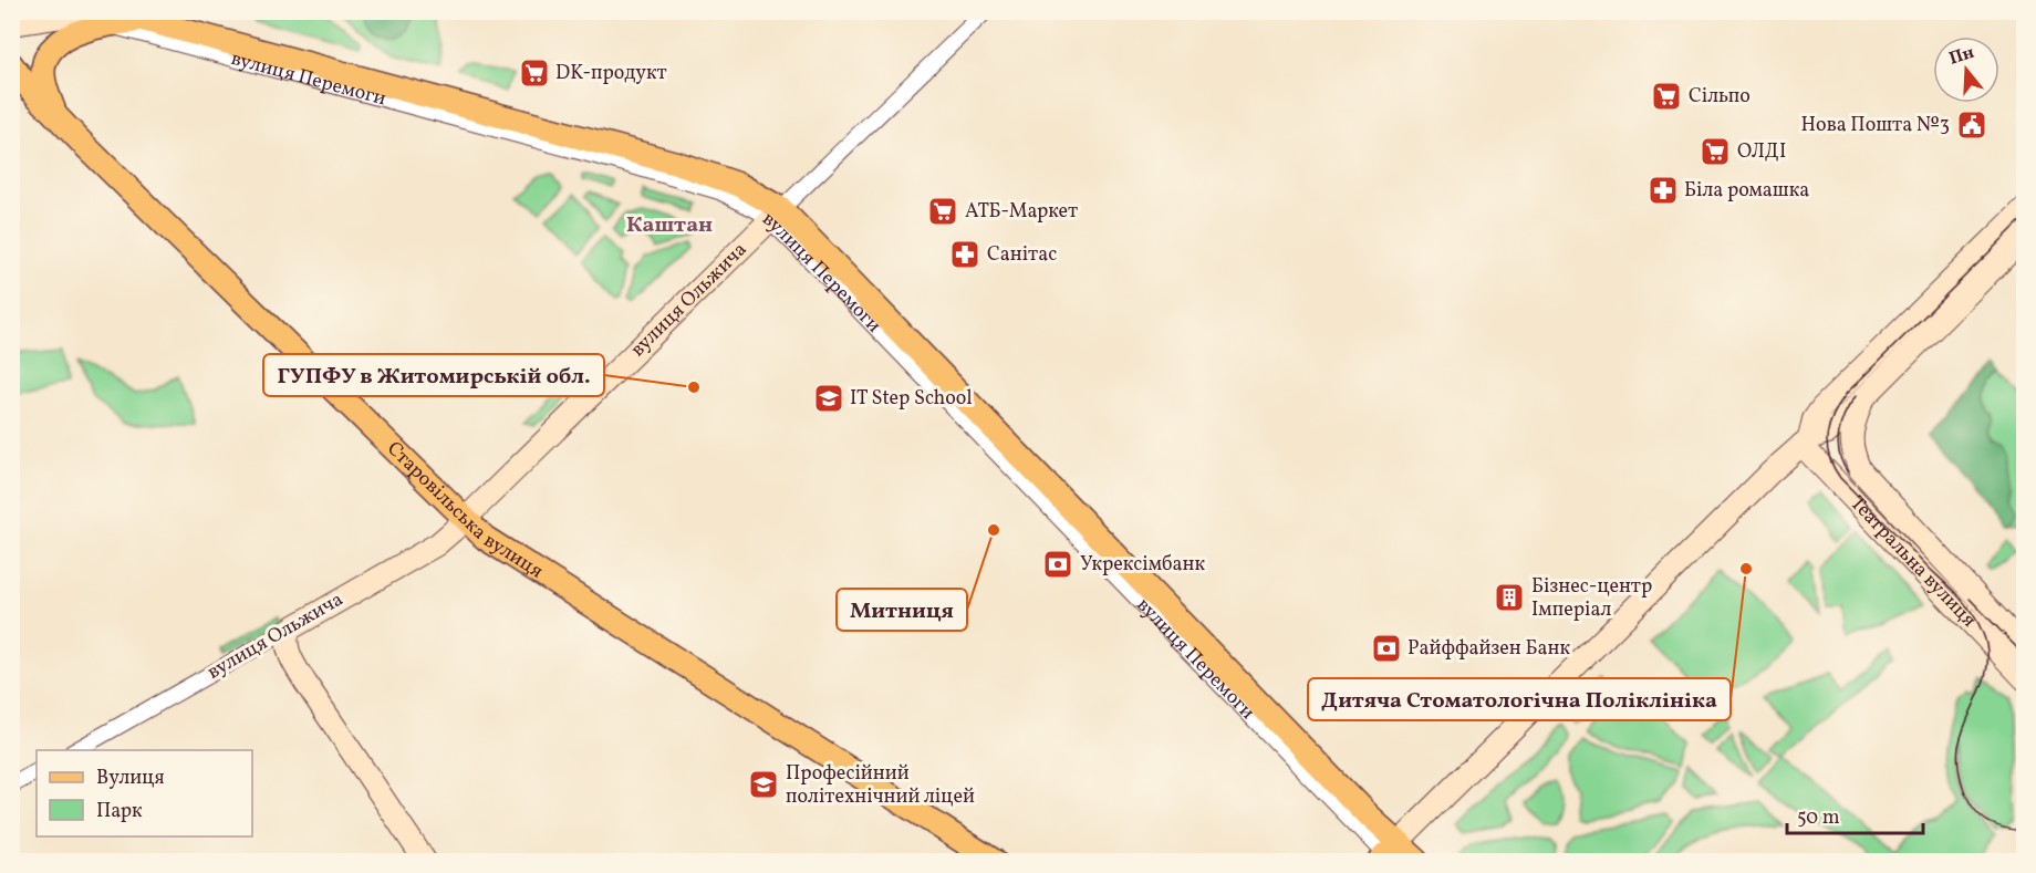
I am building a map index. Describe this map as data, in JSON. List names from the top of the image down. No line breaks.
{"streets":{"main road":["вулиця Перемоги","Старовільська вулиця"],"street":["вулиця Ольжича","Театральна вулиця"]},"crossings":[["вулиця Перемоги","вулиця Ольжича"],["вулиця Ольжича","Старовільська вулиця"]],"districts":["Каштан"],"places":{"supermarket":["DK-продукт","Сільпо","ОЛДІ","АТБ-Маркет"],"public building":["Нова Пошта №3"],"pharmacy":["Біла ромашка","Санітас"],"other":["ГУПФУ в Житомирській обл.","Митниця","Дитяча Стоматологічна Поліклініка"],"school or university":["IT Step School","Професійний політехнічний ліцей"],"bank":["Укрексімбанк","Райффайзен Банк"],"building":["Бізнес-центр Імперіал"]},"legend":["Вулиця","Парк"],"scale_bar":"50 m","north":"top"}
